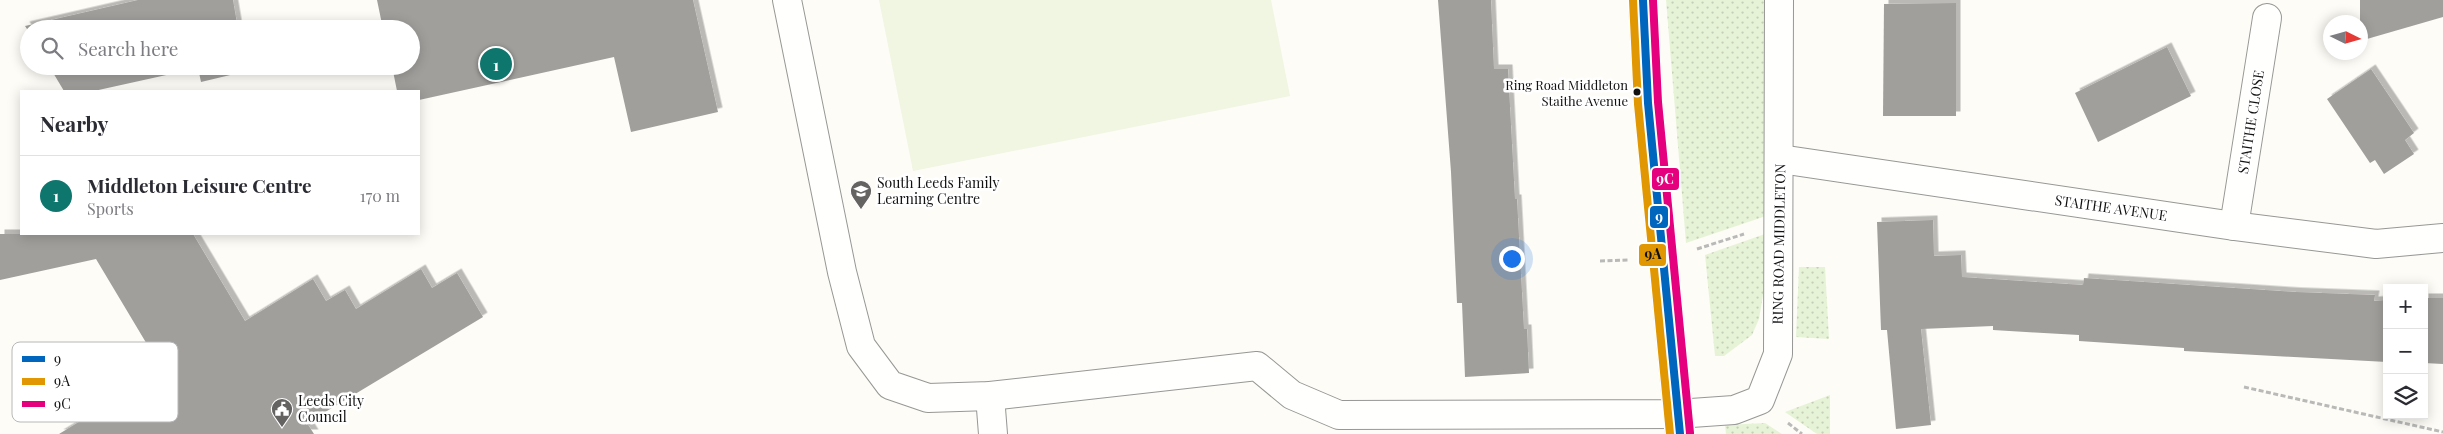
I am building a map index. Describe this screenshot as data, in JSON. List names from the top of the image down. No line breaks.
{"streets":{"street":["STAITHE CLOSE","STAITHE AVENUE","RING ROAD MIDDLETON"]},"crossings":[["STAITHE CLOSE","STAITHE AVENUE"],["STAITHE AVENUE","RING ROAD MIDDLETON"]],"places":{"other":["Ring Road Middleton Staithe Avenue"],"school or university":["South Leeds Family Learning Centre"],"public building":["Leeds City Council"]},"lines":["transit line 9","transit line 9A","transit line 9C"],"legend":["9","9A","9C"],"north":"right","page":{"search":"Search here","pins":"1","heading":"Nearby","list":[{"mark":"1","name":"Middleton Leisure Centre","note":"Sports","value":"170 m"}],"map_buttons":["+","−"]}}
